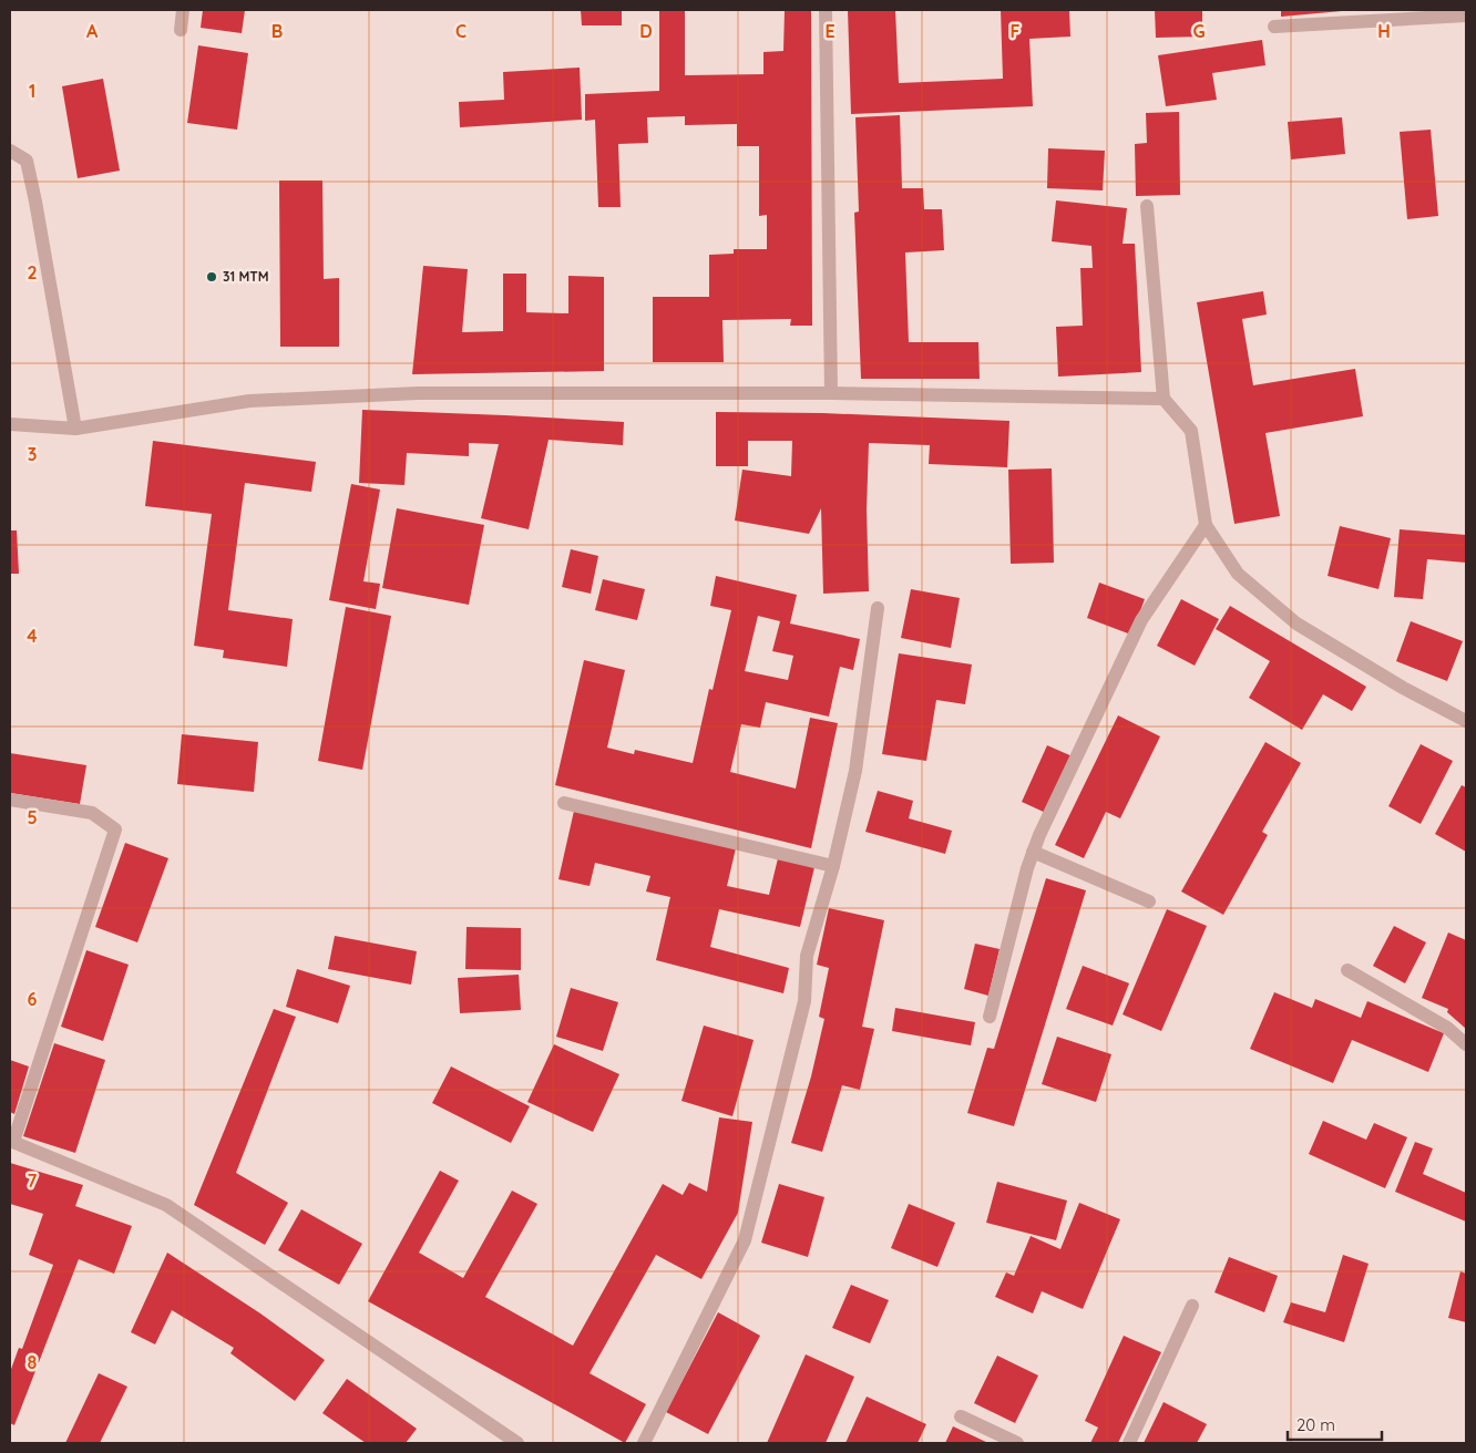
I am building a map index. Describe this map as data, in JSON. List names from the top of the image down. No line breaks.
{"places":["31 MTM"],"scale_bar":"20 m","grid":{"columns":["A","B","C","D","E","F","G","H"],"rows":["1","2","3","4","5","6","7","8"]}}
